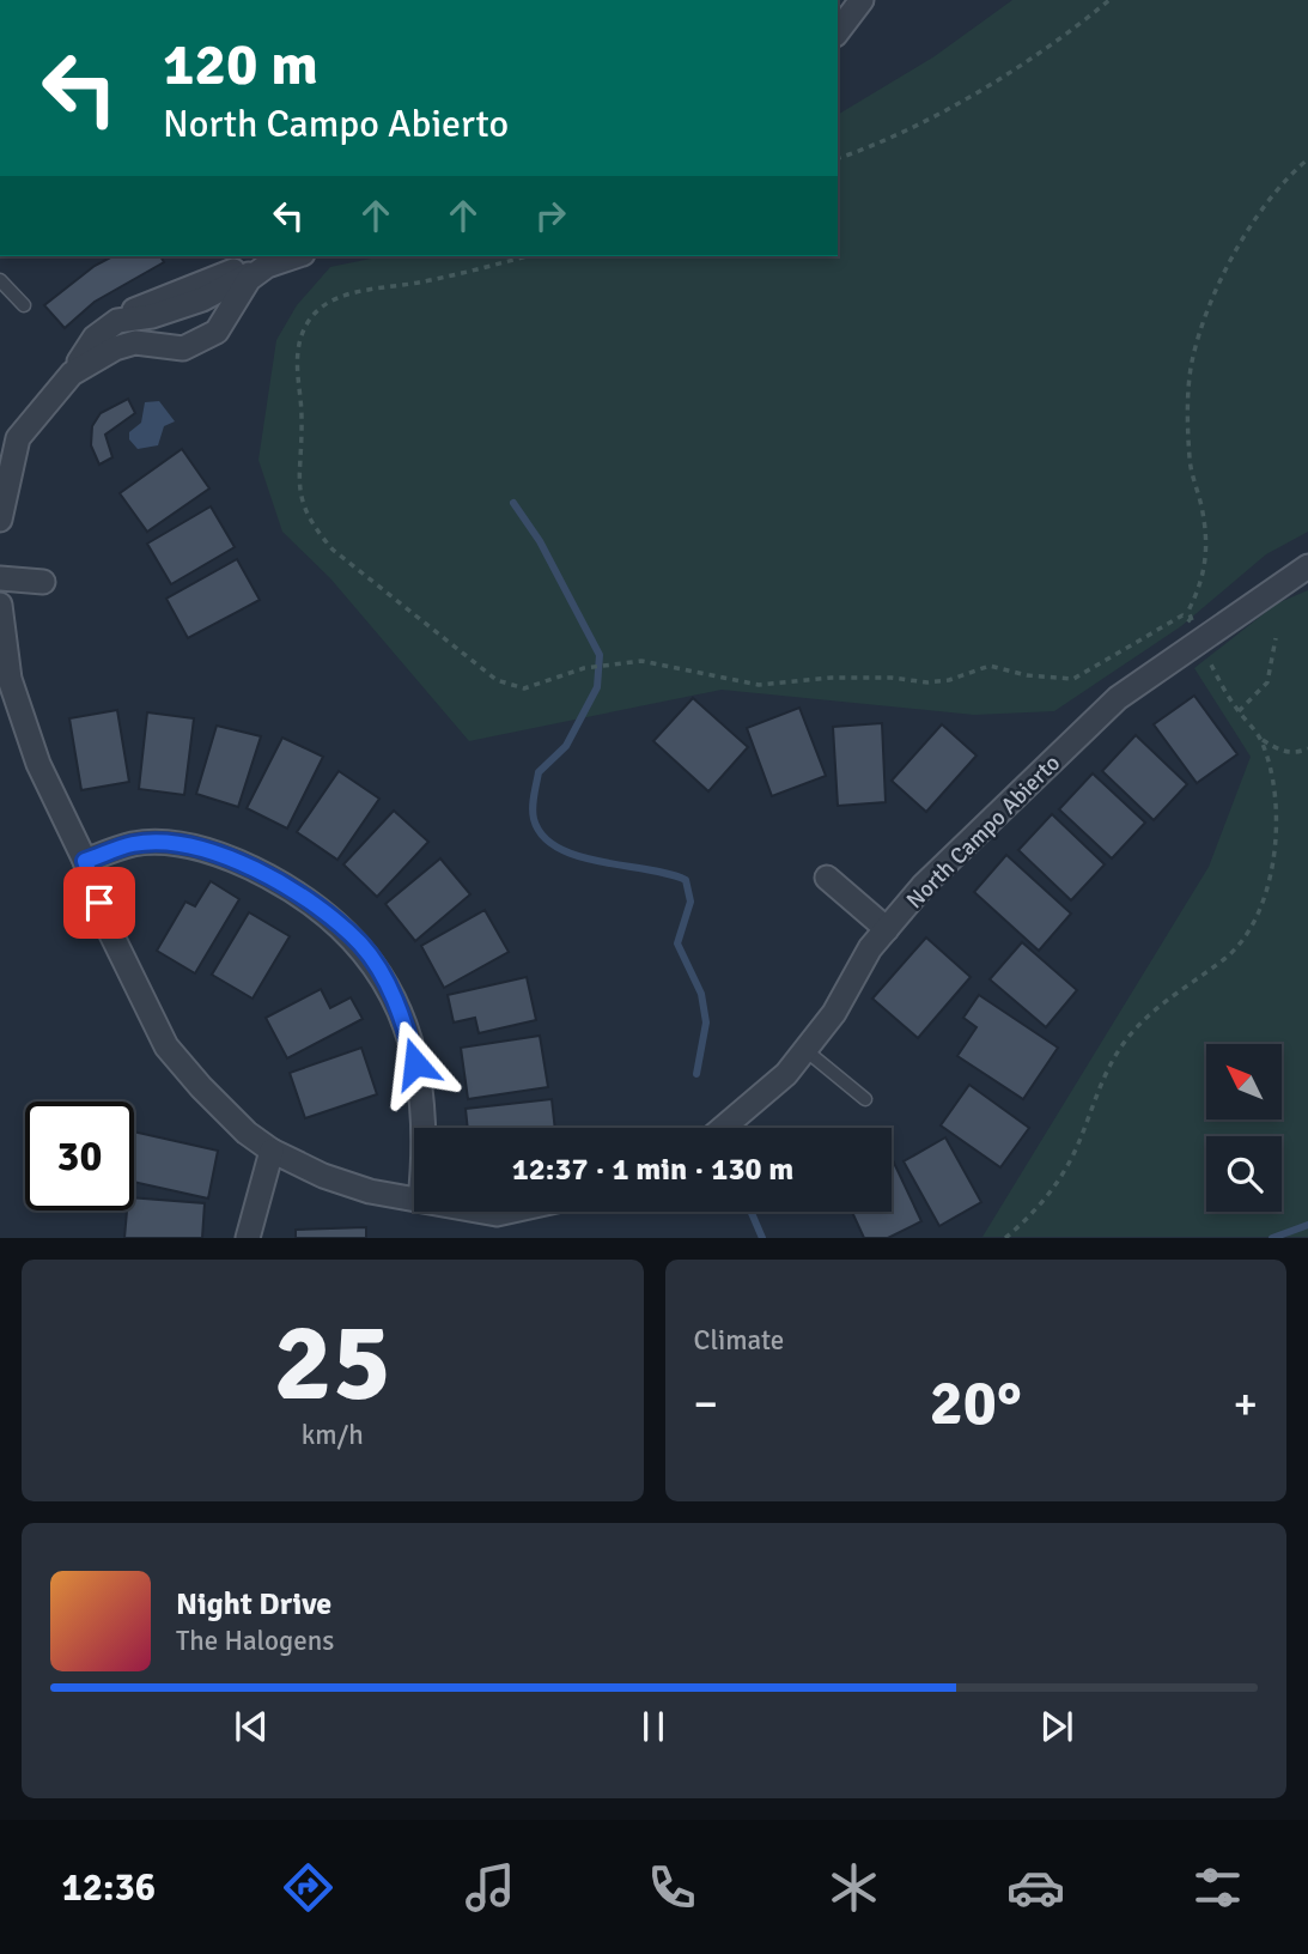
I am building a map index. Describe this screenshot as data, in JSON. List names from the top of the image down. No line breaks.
{"streets":{"street":["North Campo Abierto"]},"north":"top left","page":{"turn":["120 m","North Campo Abierto"],"limit":"30","trip":"12:37 · 1 min · 130 m","tile":[["25","km/h"],"Climate"],"heat":["−","20°","+"],"song":["Night Drive","The Halogens"],"tabs":"12:36"}}
